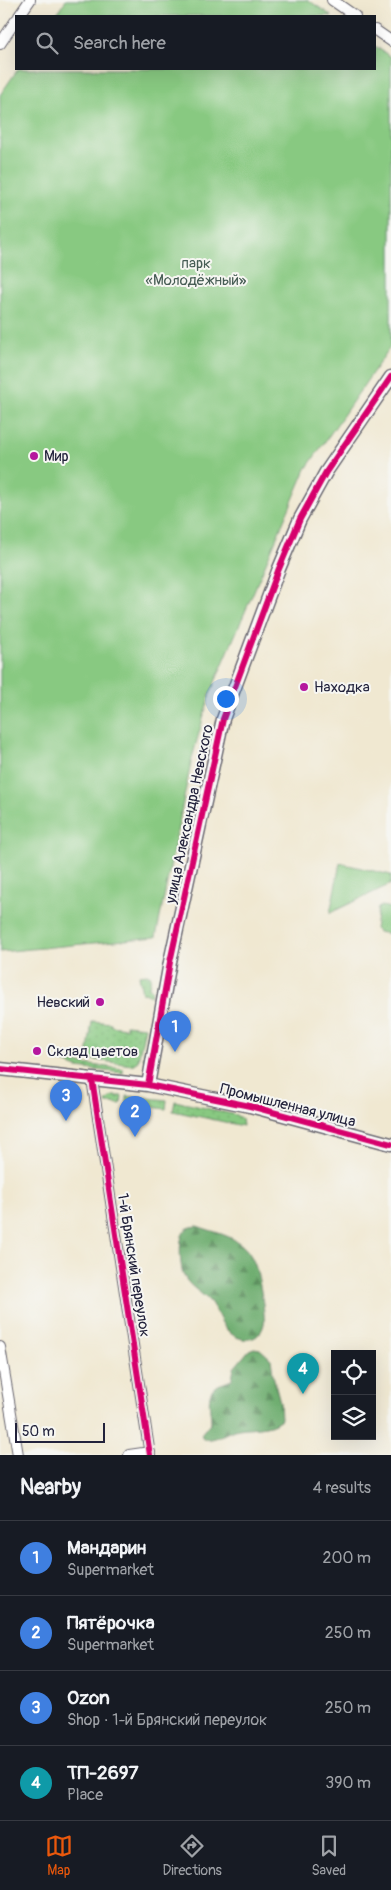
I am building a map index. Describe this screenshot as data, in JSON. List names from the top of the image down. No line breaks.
{"streets":{"street":["улица Александра Невского","Промышленная улица","1-й Брянский переулок"]},"crossings":[["улица Александра Невского","Промышленная улица"],["Промышленная улица","1-й Брянский переулок"]],"parks":["парк «Молодёжный»"],"places":["Мир","Находка","Невский","Склад цветов"],"scale_bar":"50 m","page":{"search":"Search here","pins":["1","3","2","4"],"scale":"50 m","heading":["Nearby","4 results"],"list":[{"mark":"1","name":"Мандарин","note":"Supermarket","value":"200 m"},{"mark":"2","name":"Пятёрочка","note":"Supermarket","value":"250 m"},{"mark":"3","name":"Ozon","note":"Shop · 1-й Брянский переулок","value":"250 m"},{"mark":"4","name":"ТП-2697","note":"Place","value":"390 m"}],"nav":["Map","Directions","Saved"]}}
